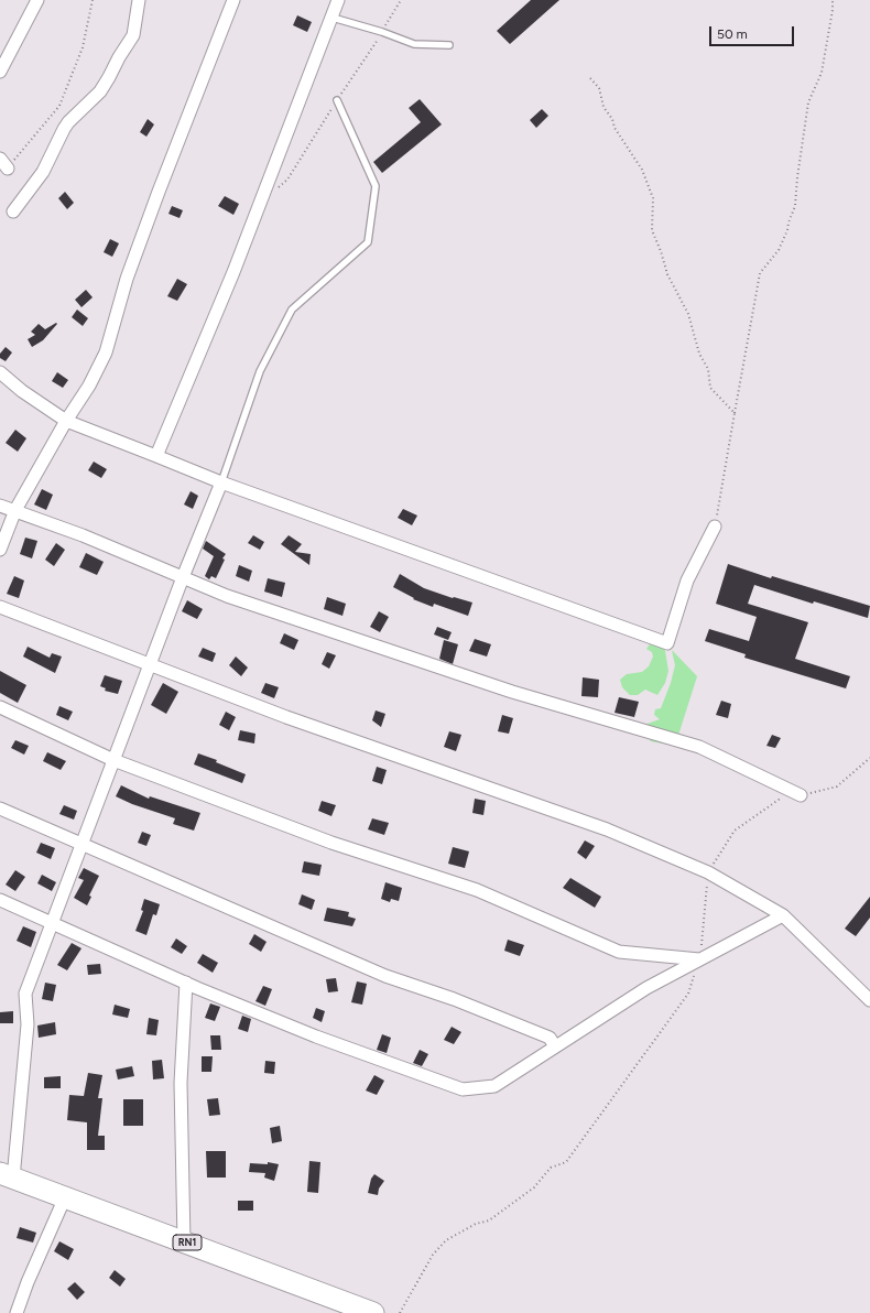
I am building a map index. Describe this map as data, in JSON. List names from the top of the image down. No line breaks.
{"streets":{"highway":["RN1"]},"scale_bar":"50 m"}
